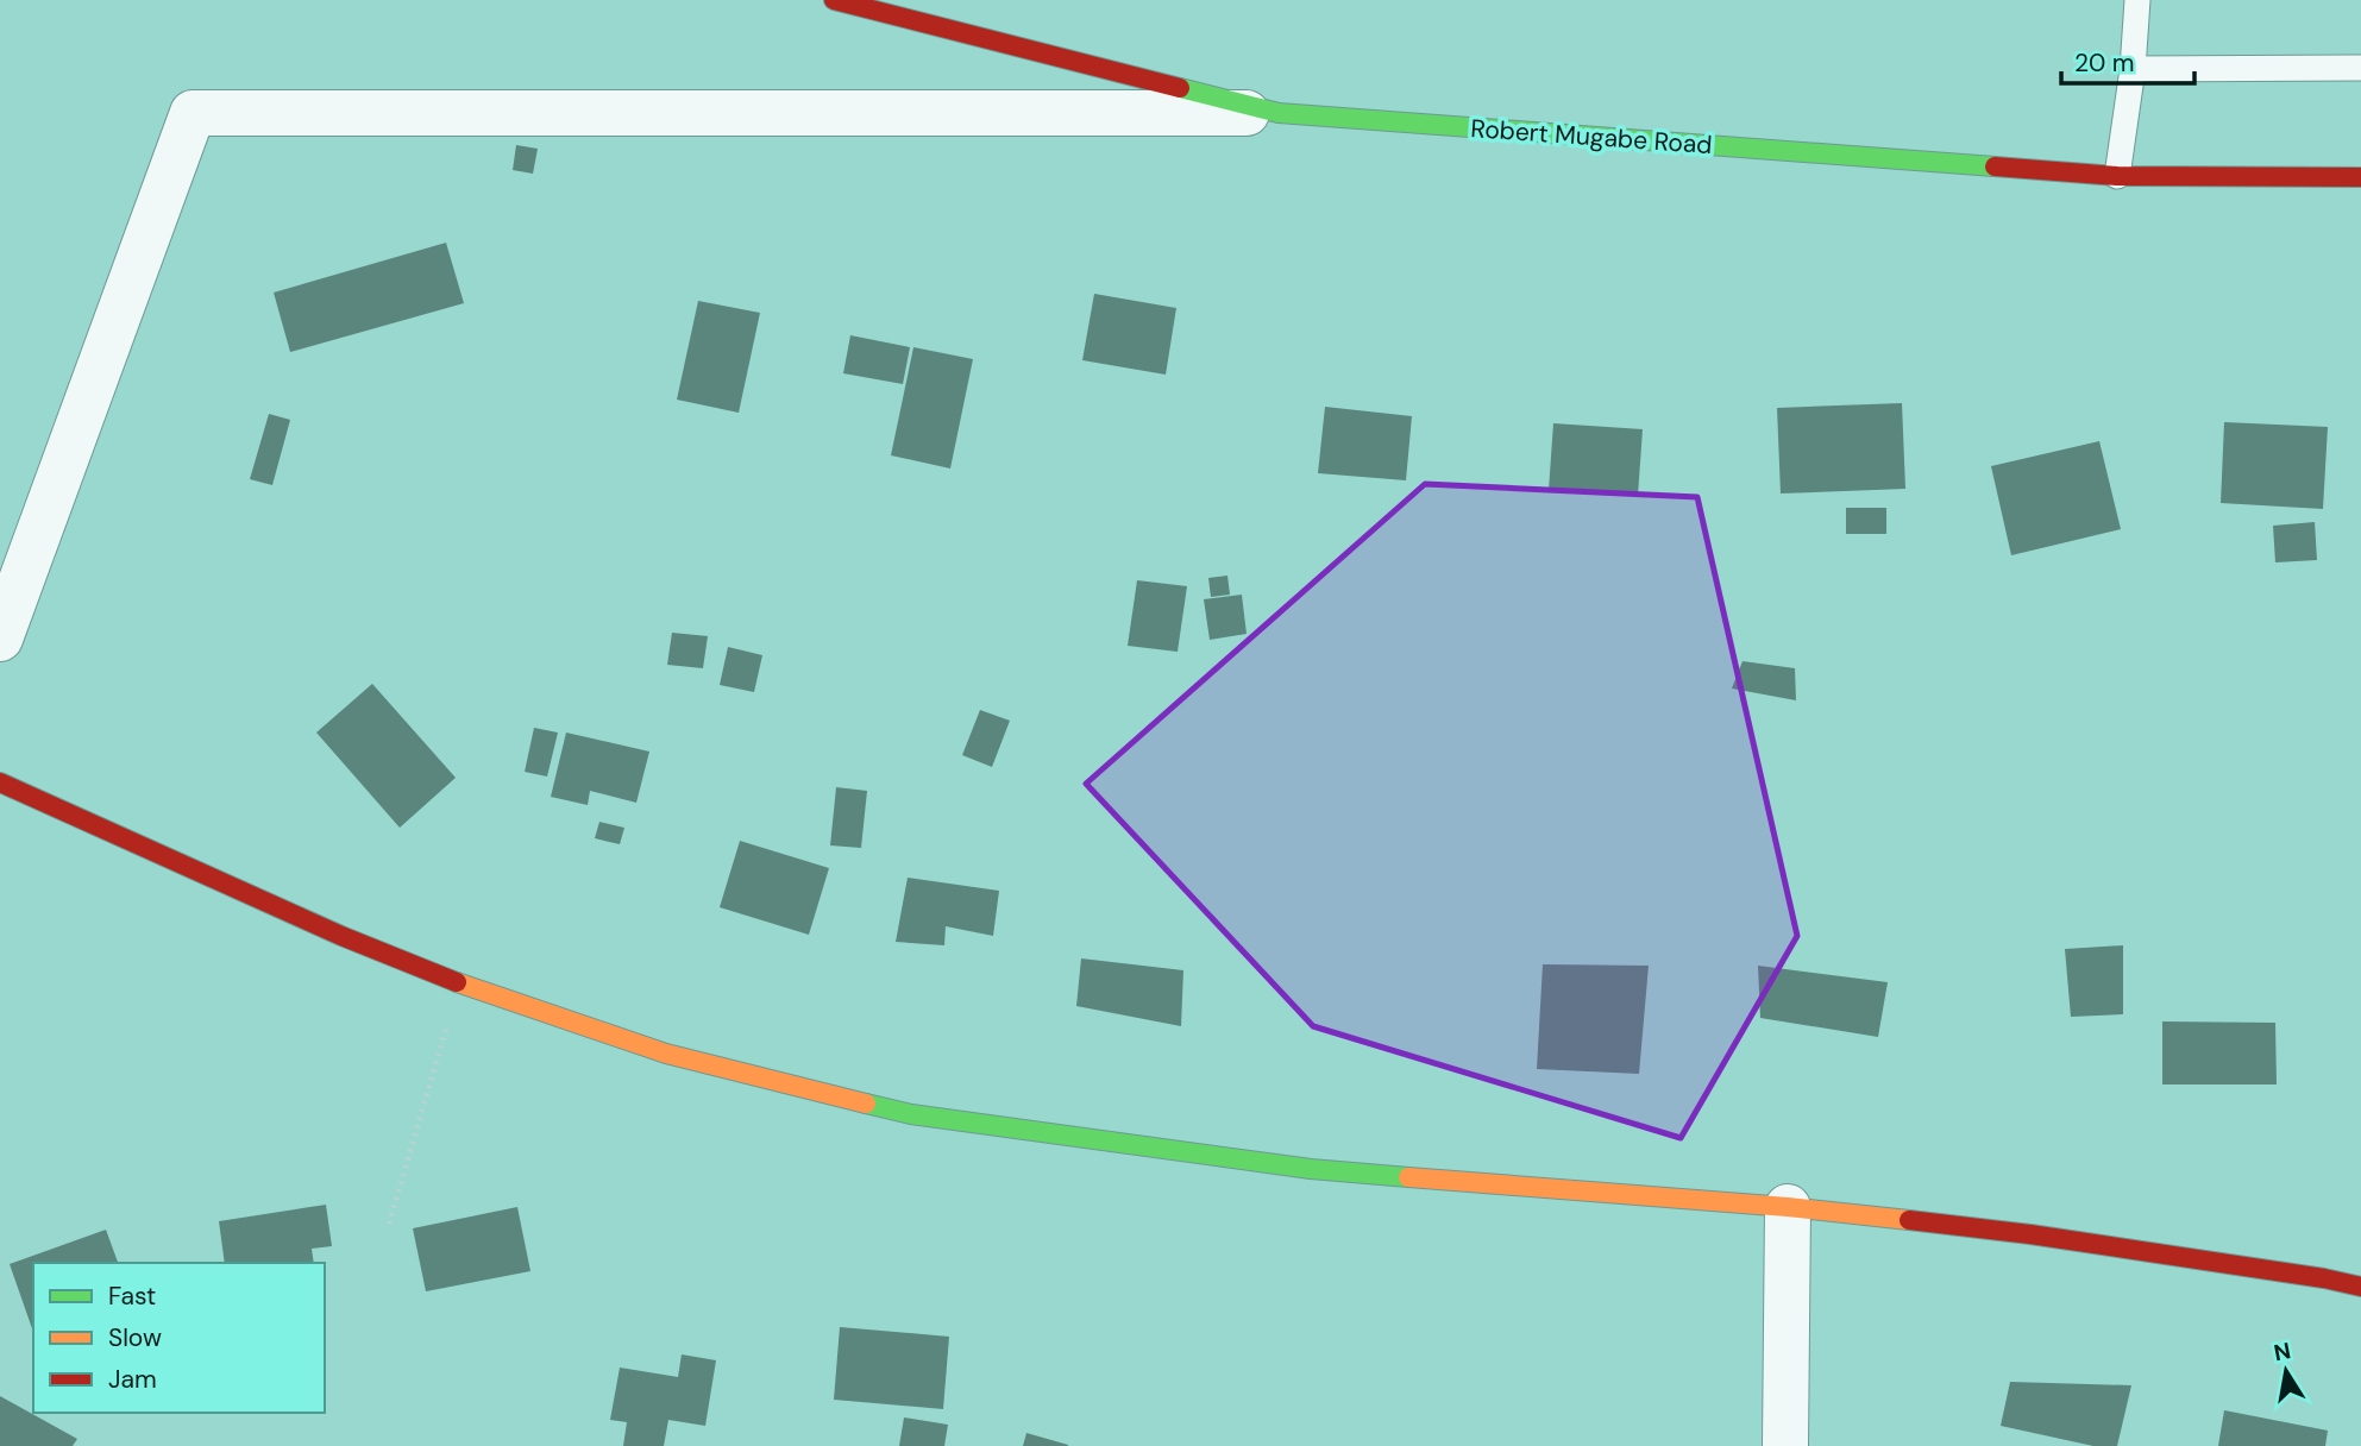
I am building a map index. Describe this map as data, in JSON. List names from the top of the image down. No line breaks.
{"streets":{"street":["Robert Mugabe Road"]},"legend":["Fast","Slow","Jam"],"scale_bar":"20 m","north":"top"}
